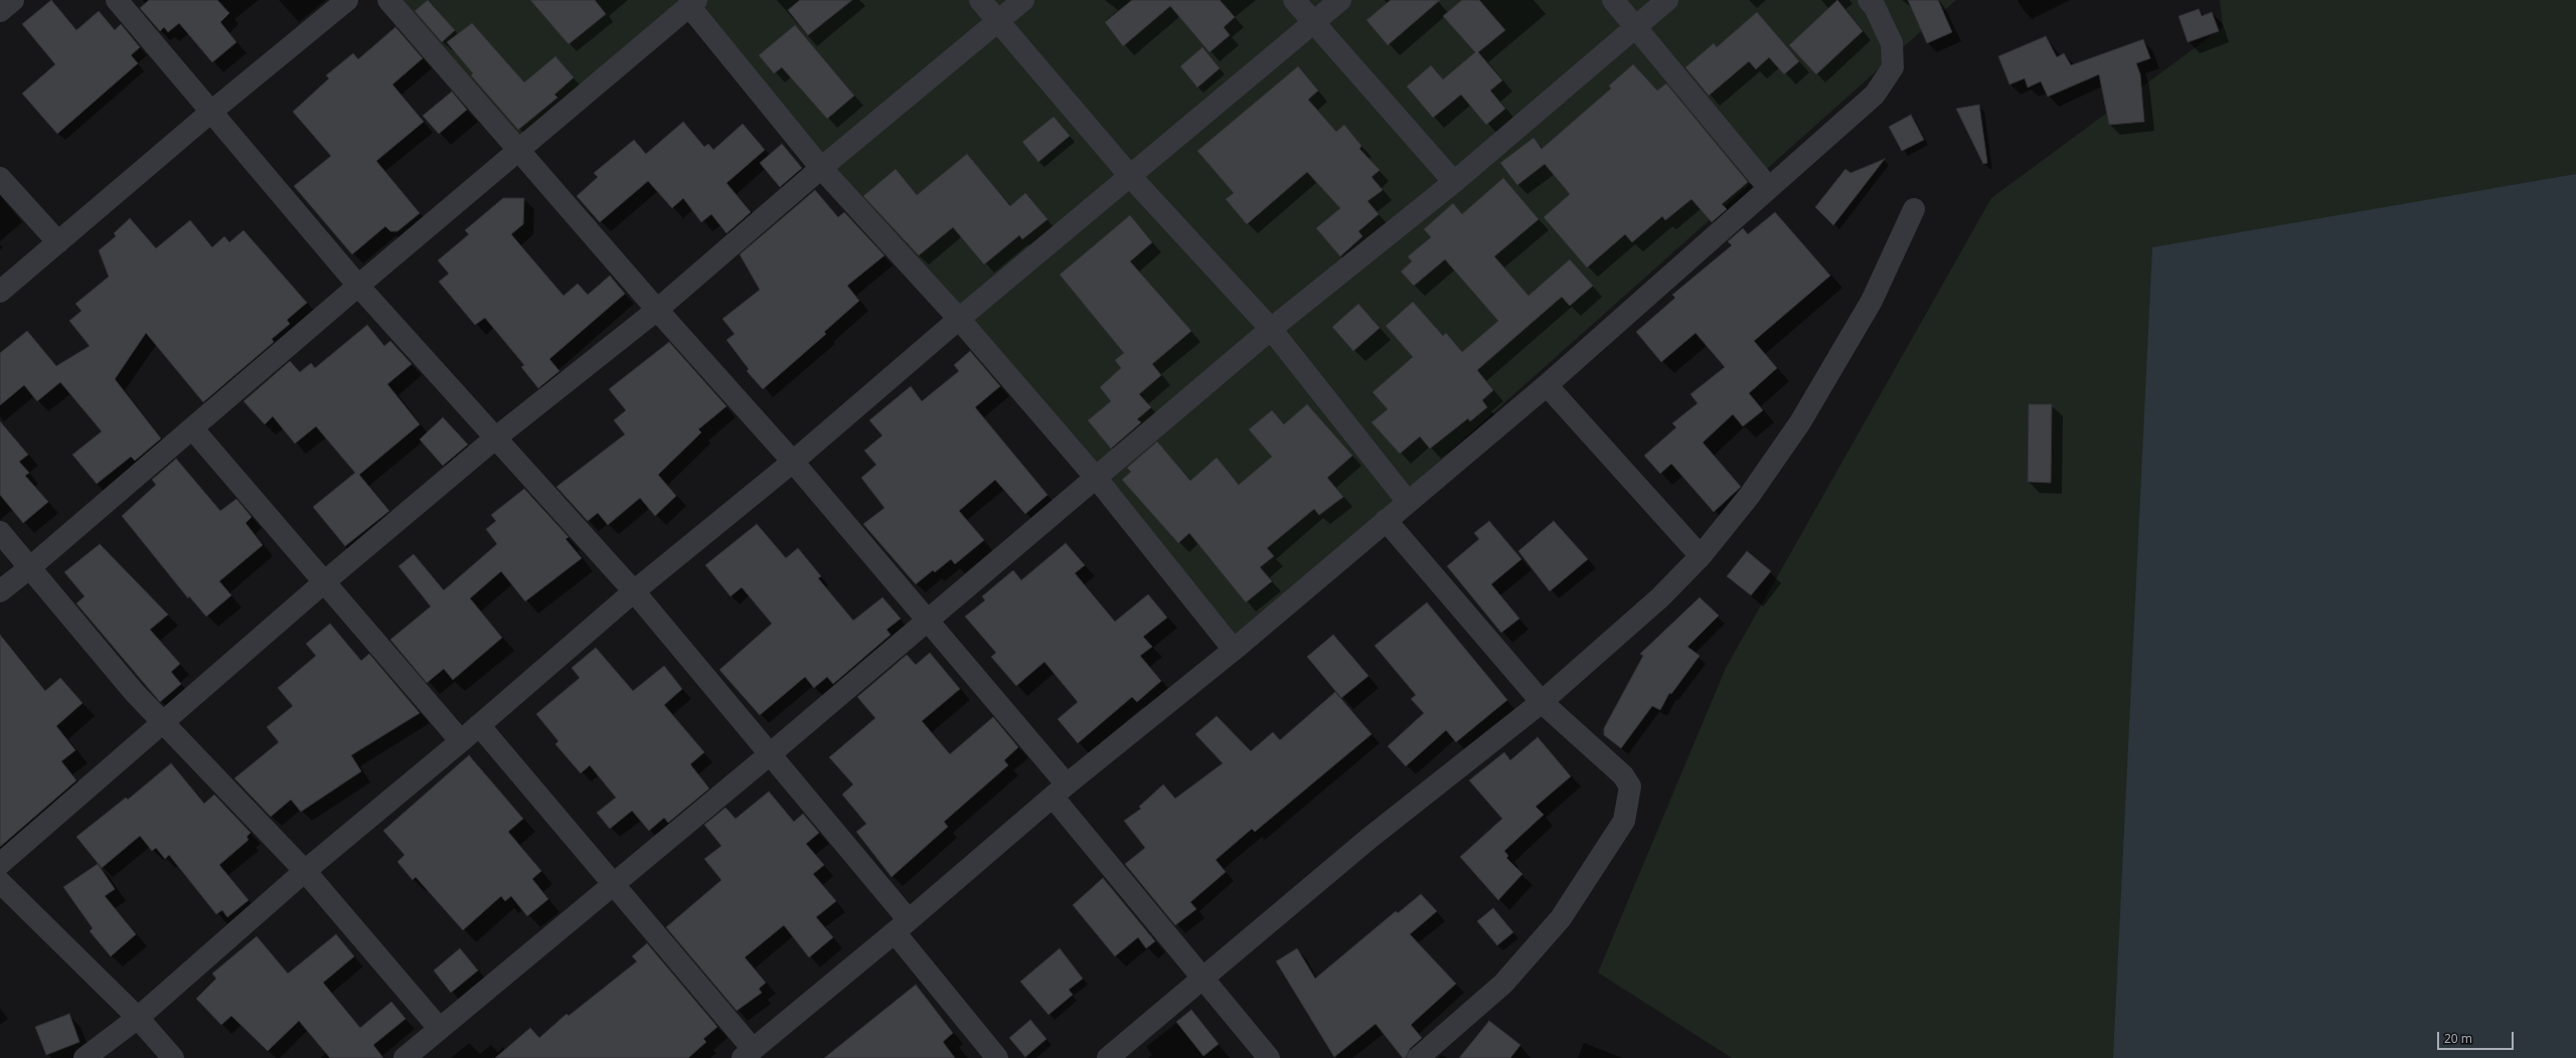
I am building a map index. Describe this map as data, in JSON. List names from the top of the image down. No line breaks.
{"scale_bar":"20 m"}
